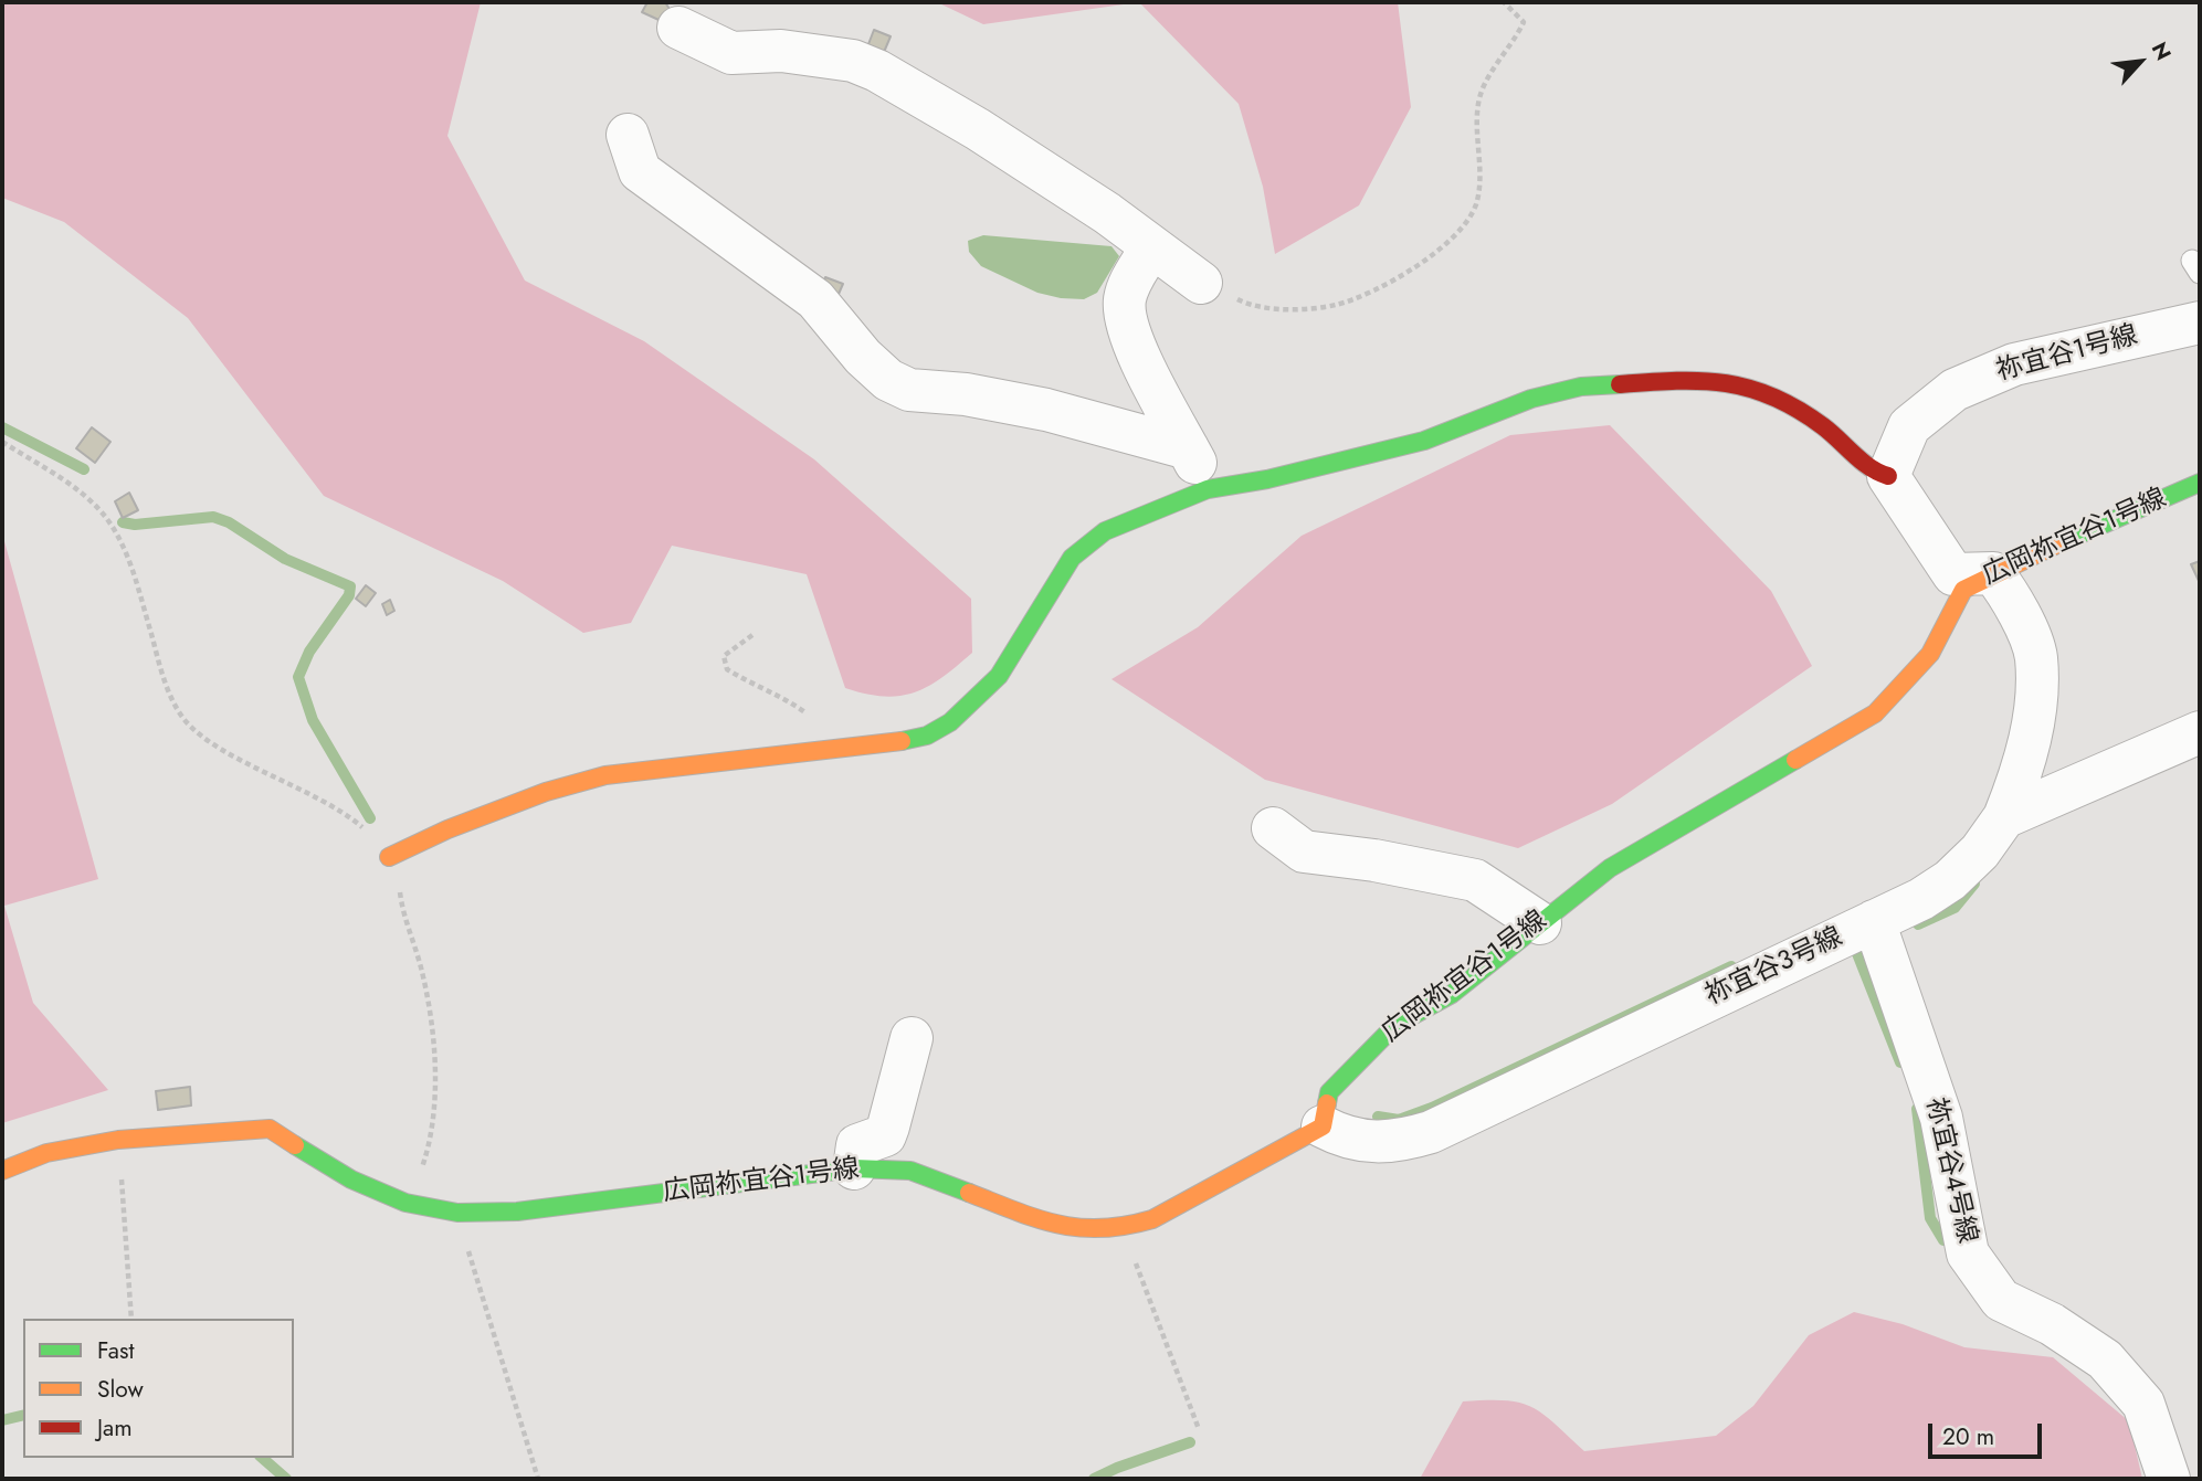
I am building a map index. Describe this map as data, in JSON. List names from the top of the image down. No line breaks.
{"streets":{"street":["祢宜谷1号線","広岡祢宜谷1号線","祢宜谷3号線","祢宜谷4号線"]},"crossings":[["広岡祢宜谷1号線","祢宜谷3号線"],["祢宜谷3号線","祢宜谷4号線"]],"legend":["Fast","Slow","Jam"],"scale_bar":"20 m","north":"top right"}
